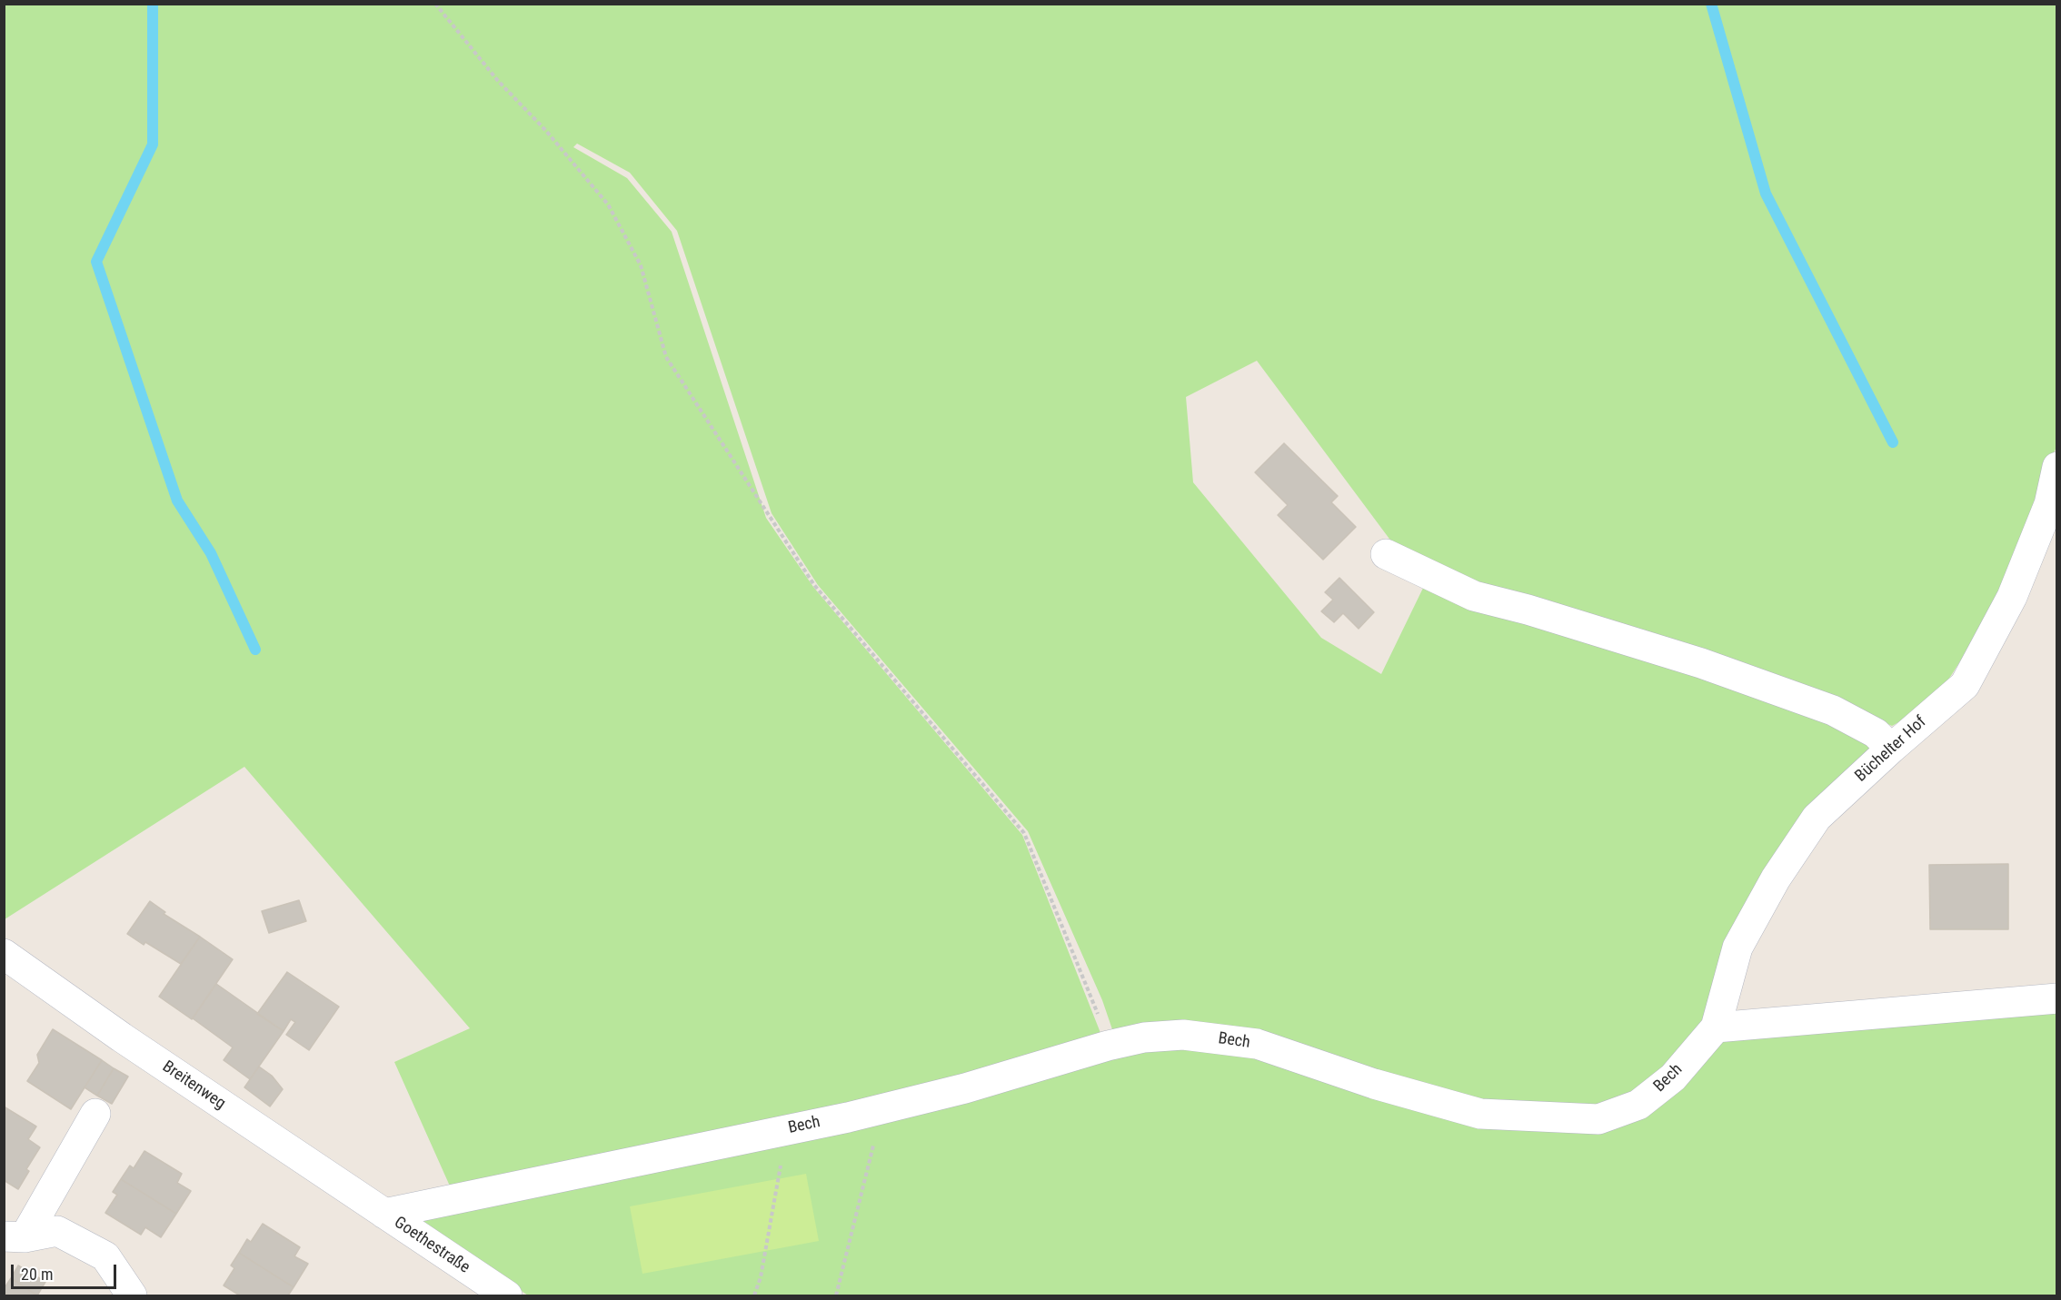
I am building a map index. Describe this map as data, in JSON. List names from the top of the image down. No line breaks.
{"streets":{"street":["Büchelter Hof","Bech","Breitenweg","Goethestraße"]},"crossings":[["Büchelter Hof","Bech"],["Bech","Breitenweg"],["Bech","Goethestraße"],["Breitenweg","Goethestraße"]],"scale_bar":"20 m"}
